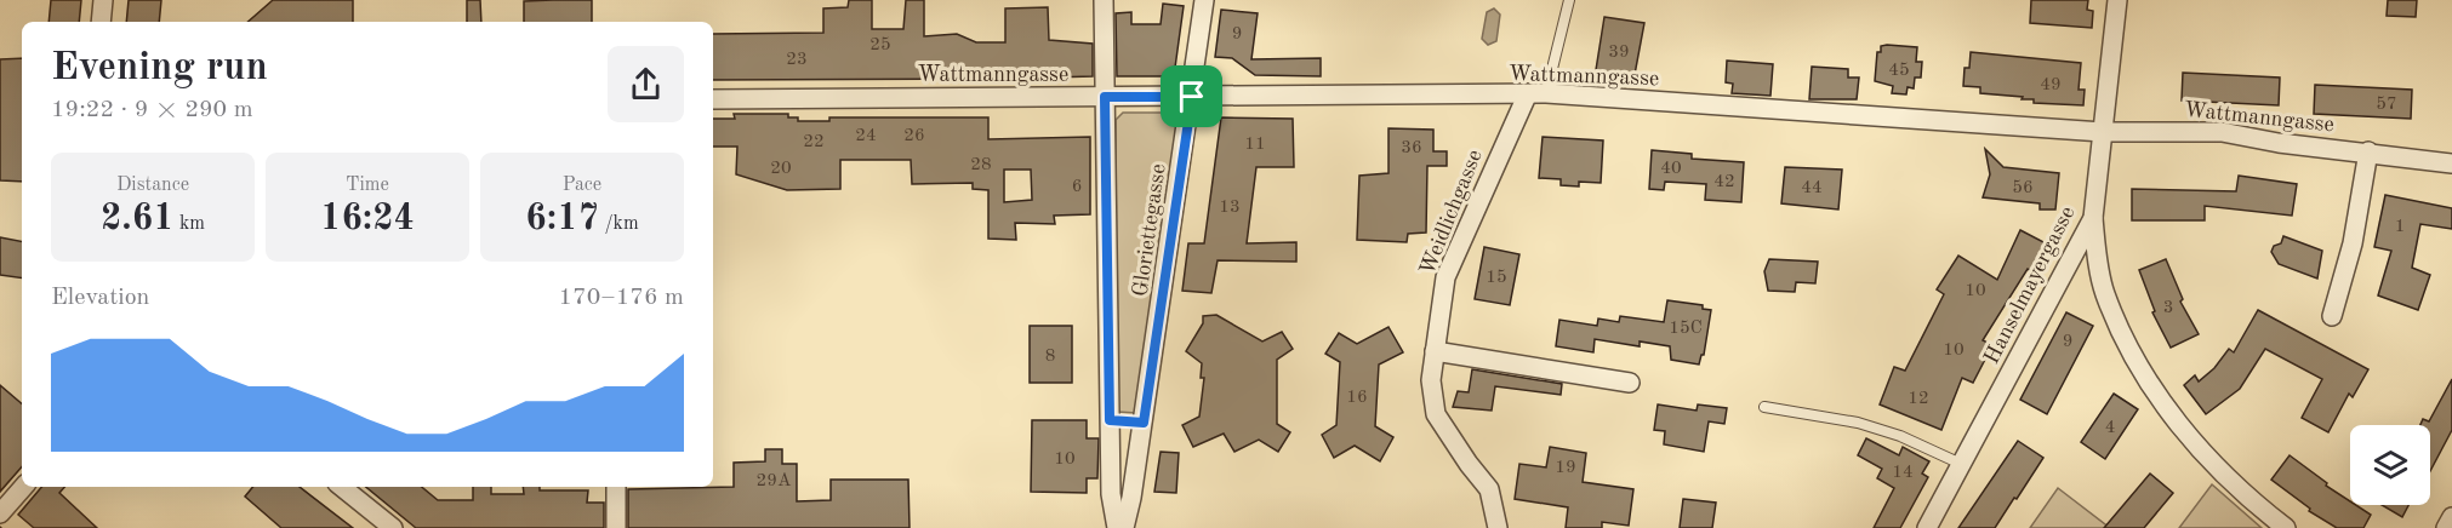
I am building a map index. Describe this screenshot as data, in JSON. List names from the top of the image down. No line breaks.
{"streets":{"street":["Wattmanngasse","Weidlichgasse","Gloriettegasse","Hanselmayergasse"]},"crossings":[["Wattmanngasse","Weidlichgasse"],["Wattmanngasse","Gloriettegasse"],["Wattmanngasse","Hanselmayergasse"]],"house_numbers":["9","25","39","23","45","49","57","24","26","22","11","36","28","20","40","42","6","44","56","13","1","15","10","3","15C","9","10","8","16","12","4","10","19","14","29A"],"page":{"heading":["Evening run","19:22 · 9 × 290 m"],"stats":[["Distance","2.61 km"],["Time","16:24"],["Pace","6:17 /km"]],"chart":["Elevation","170–176 m"]}}
